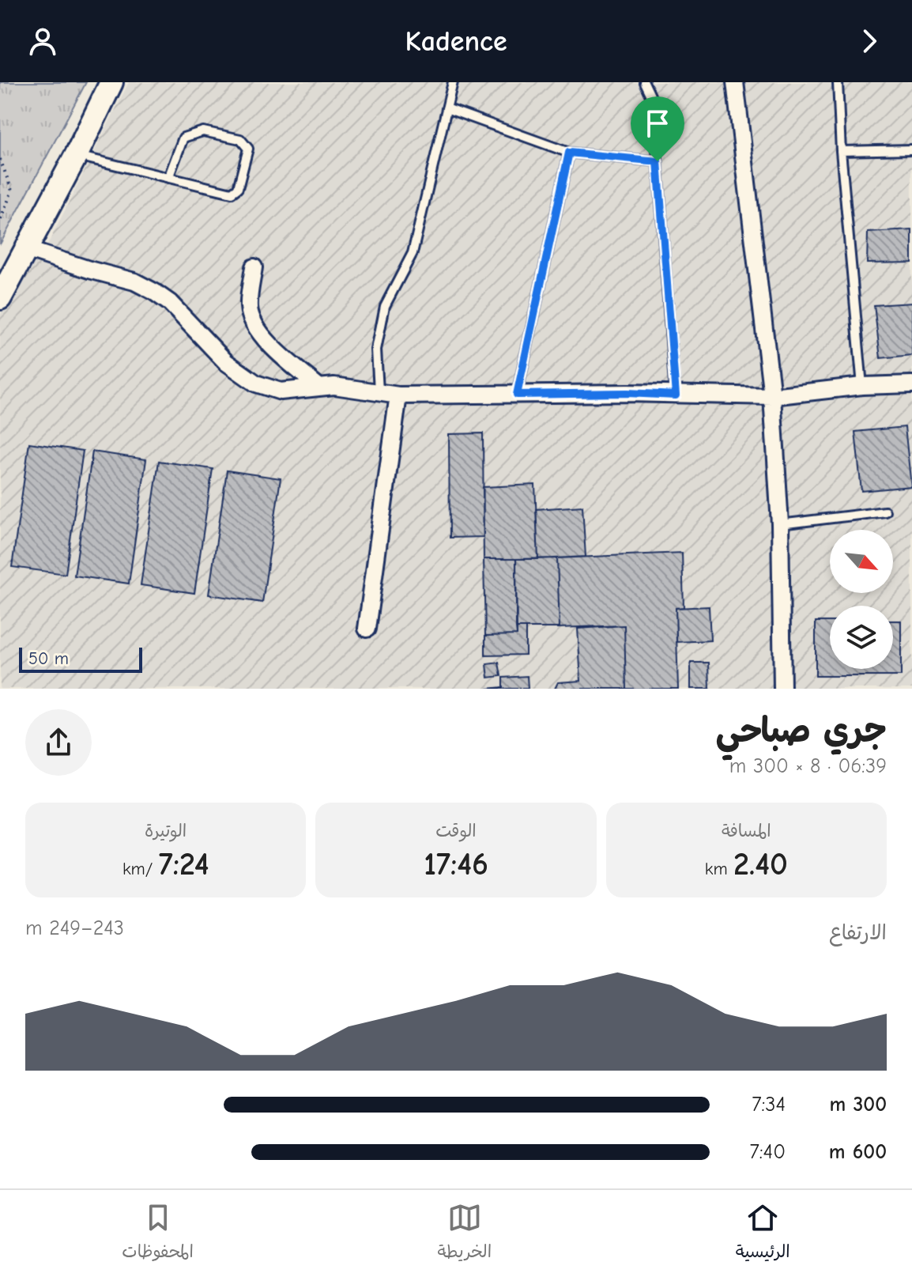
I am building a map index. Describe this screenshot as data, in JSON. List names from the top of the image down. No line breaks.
{"scale_bar":"50 m","north":"bottom right","page":{"header":"Kadence","scale":"50 m","heading":["جري صباحي","06:39 · 8 × 300 m"],"stats":[["المسافة","2.40 km"],["الوقت","17:46"],["الوتيرة","7:24 /km"]],"chart":["الارتفاع","243–249 m"],"list":[{"name":"300 m","note":"7:34"},{"name":"600 m","note":"7:40"}],"tabs":["الرئيسية","الخريطة","المحفوظات"]}}
